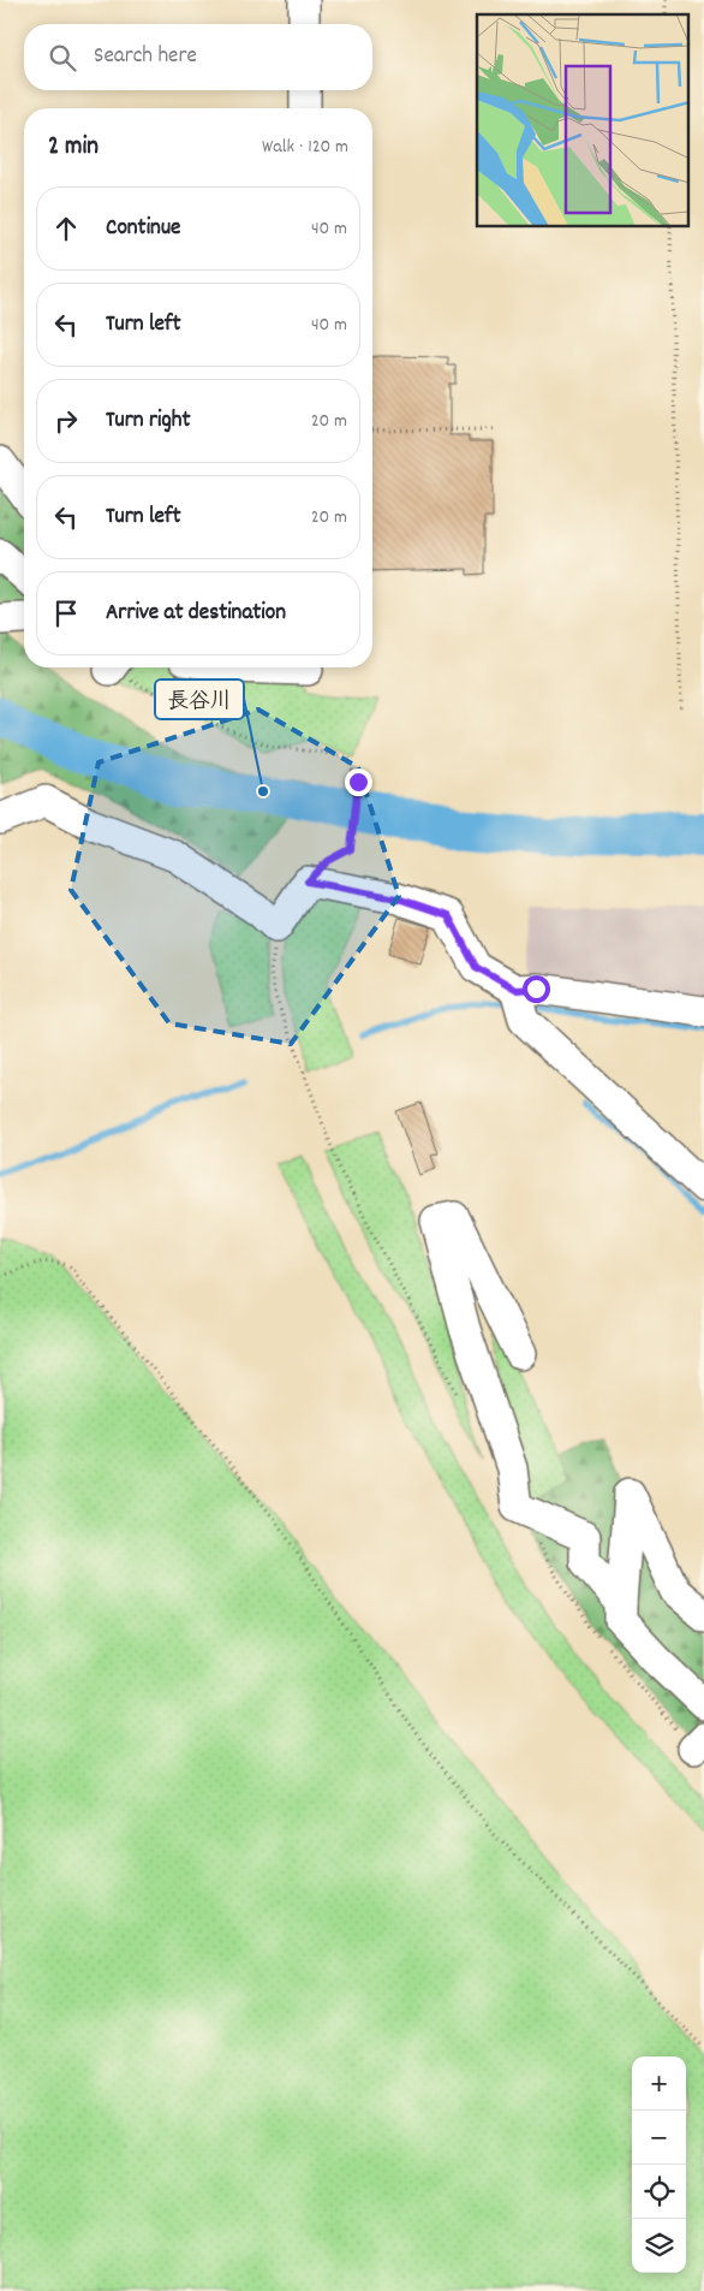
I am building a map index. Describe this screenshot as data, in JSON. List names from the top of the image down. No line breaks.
{"places":["長谷川"],"page":{"search":"Search here","heading":["2 min","Walk · 120 m"],"list":[["Continue","40 m"],["Turn left","40 m"],["Turn right","20 m"],["Turn left","20 m"],"Arrive at destination"],"map_buttons":["+","−"]}}
